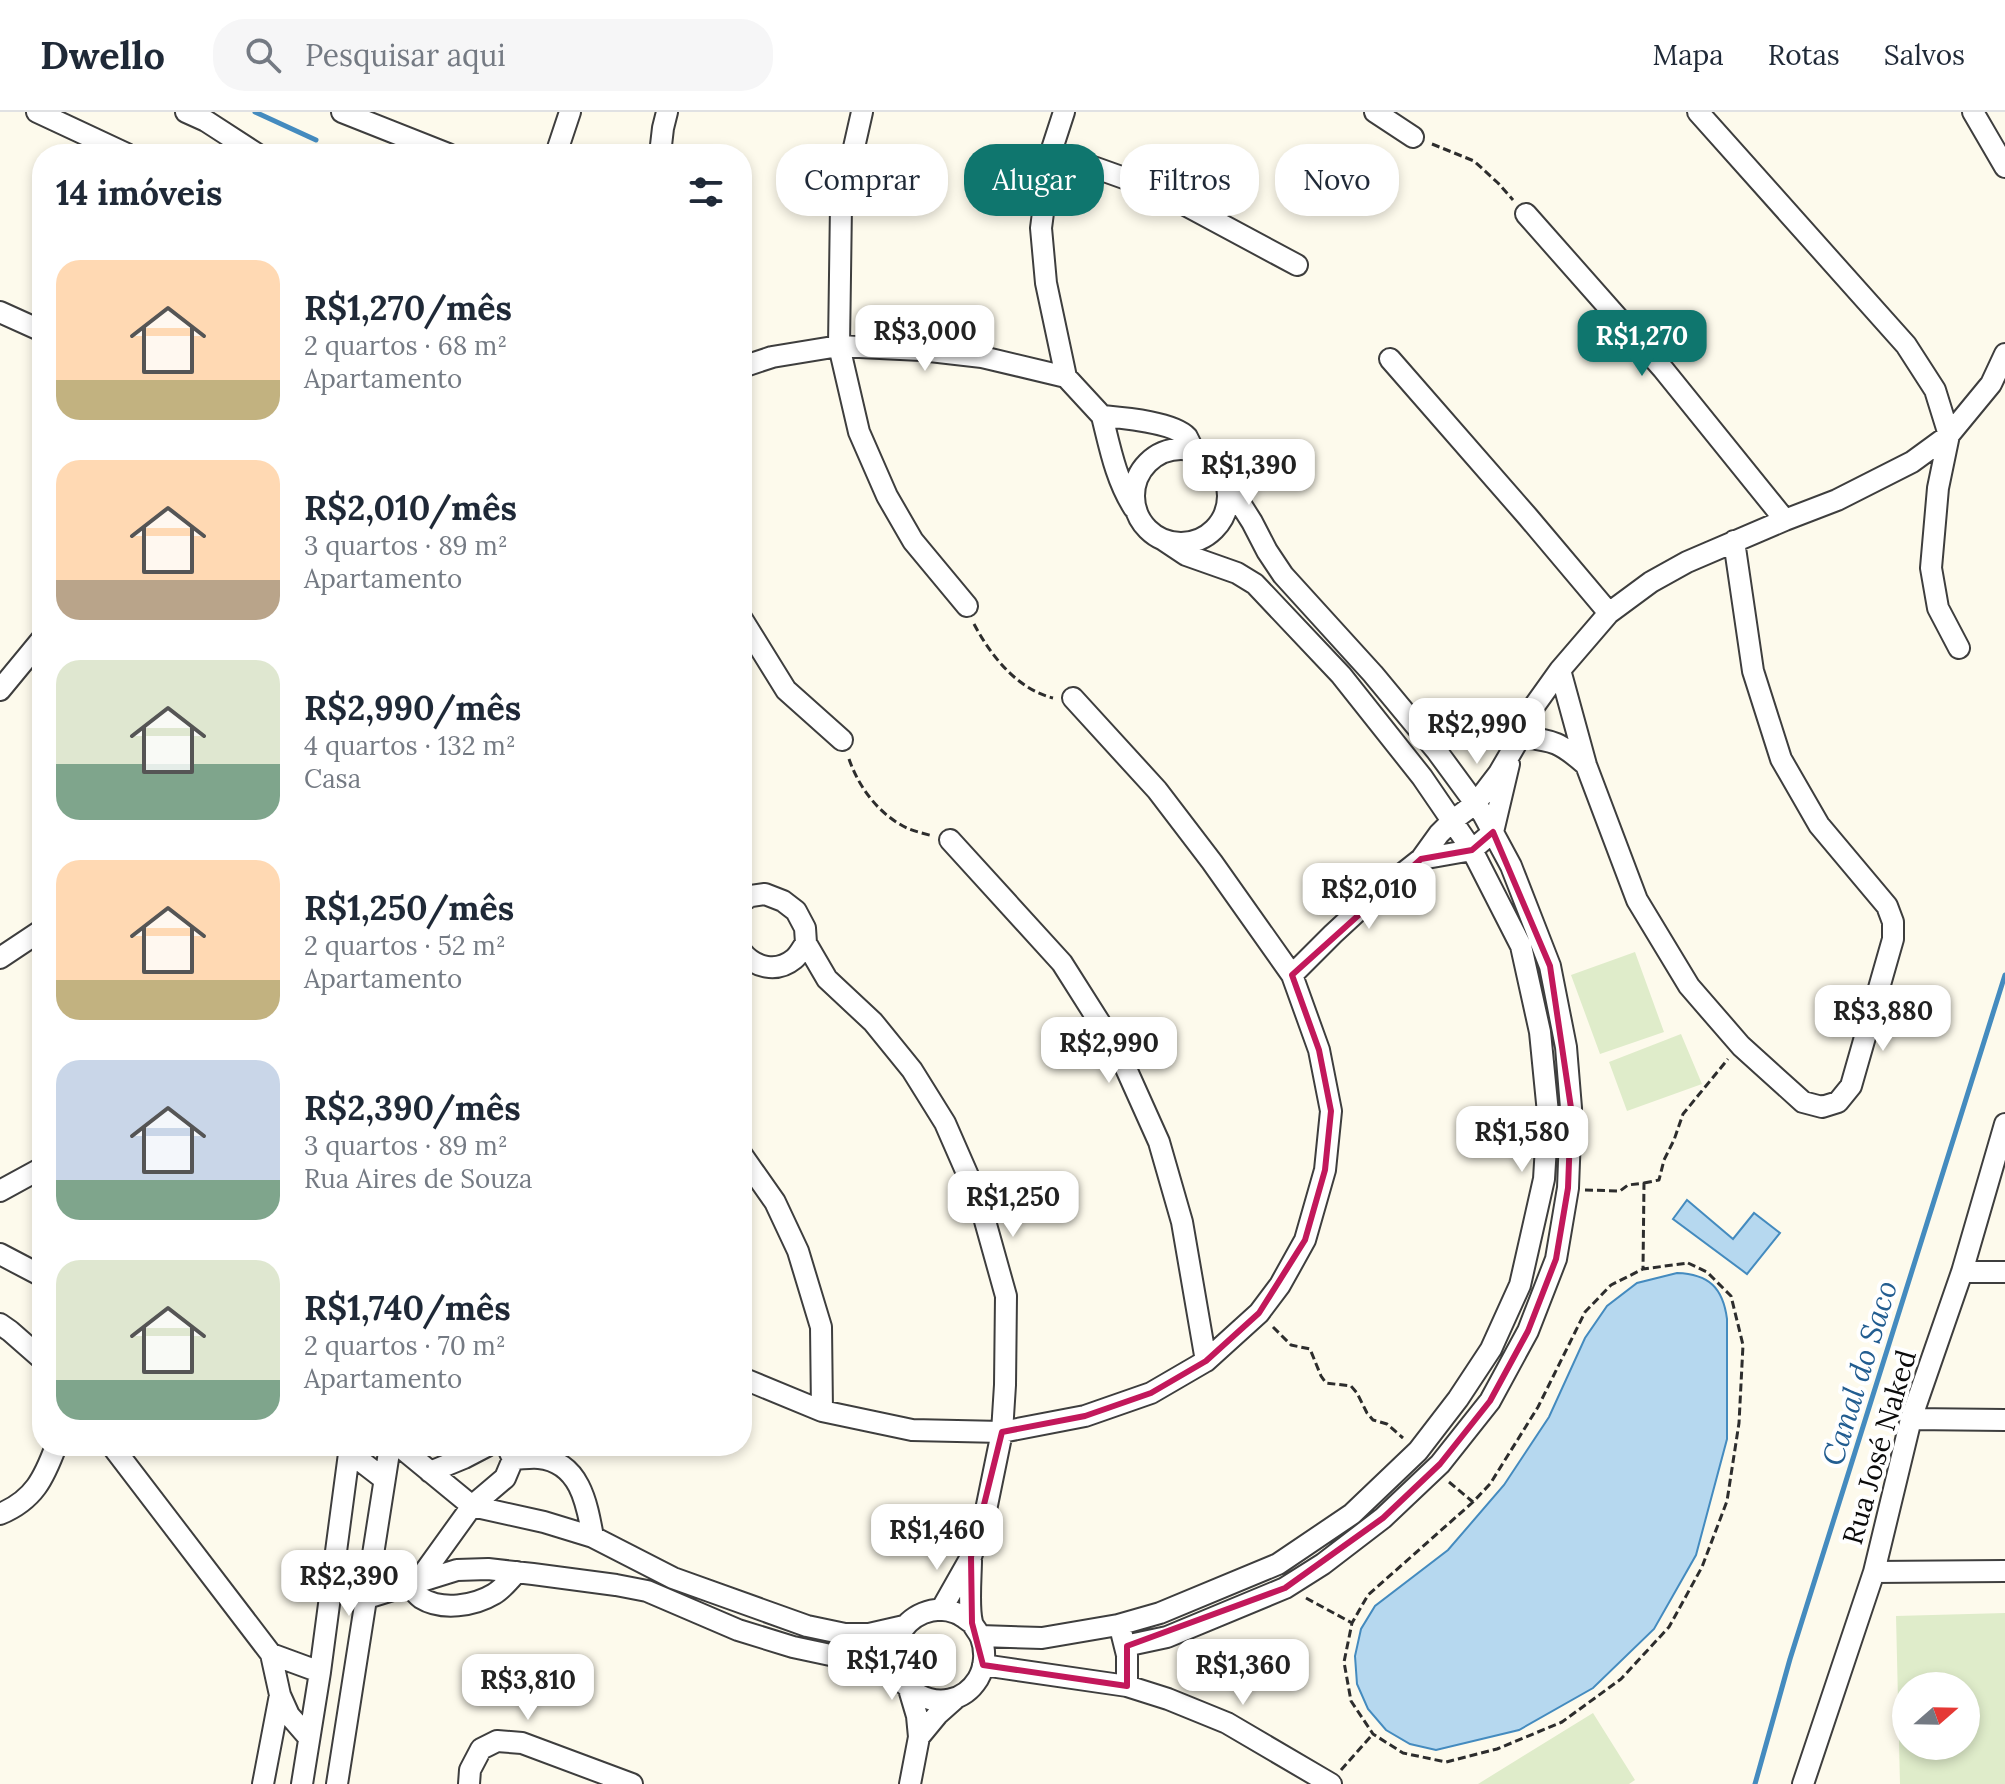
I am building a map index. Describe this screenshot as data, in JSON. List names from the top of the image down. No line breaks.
{"streets":{"street":["Rua José Naked"]},"water":["Canal do Saco"],"north":"right","page":{"header":"Dwello","search":"Pesquisar aqui","nav":["Mapa","Rotas","Salvos"],"chip":["Comprar","Alugar","Filtros","Novo"],"heading":"14 imóveis","list":[{"name":"R$1,270/mês","note":"2 quartos · 68 m² · Apartamento"},{"name":"R$2,010/mês","note":"3 quartos · 89 m² · Apartamento"},{"name":"R$2,990/mês","note":"4 quartos · 132 m² · Casa"},{"name":"R$1,250/mês","note":"2 quartos · 52 m² · Apartamento"},{"name":"R$2,390/mês","note":"3 quartos · 89 m² · Rua Aires de Souza"},{"name":"R$1,740/mês","note":"2 quartos · 70 m² · Apartamento"}],"price":["R$3,000","R$1,270","R$1,390","R$2,990","R$2,010","R$3,880","R$2,990","R$1,580","R$1,250","R$1,460","R$2,390","R$1,740","R$1,360","R$3,810"]}}
